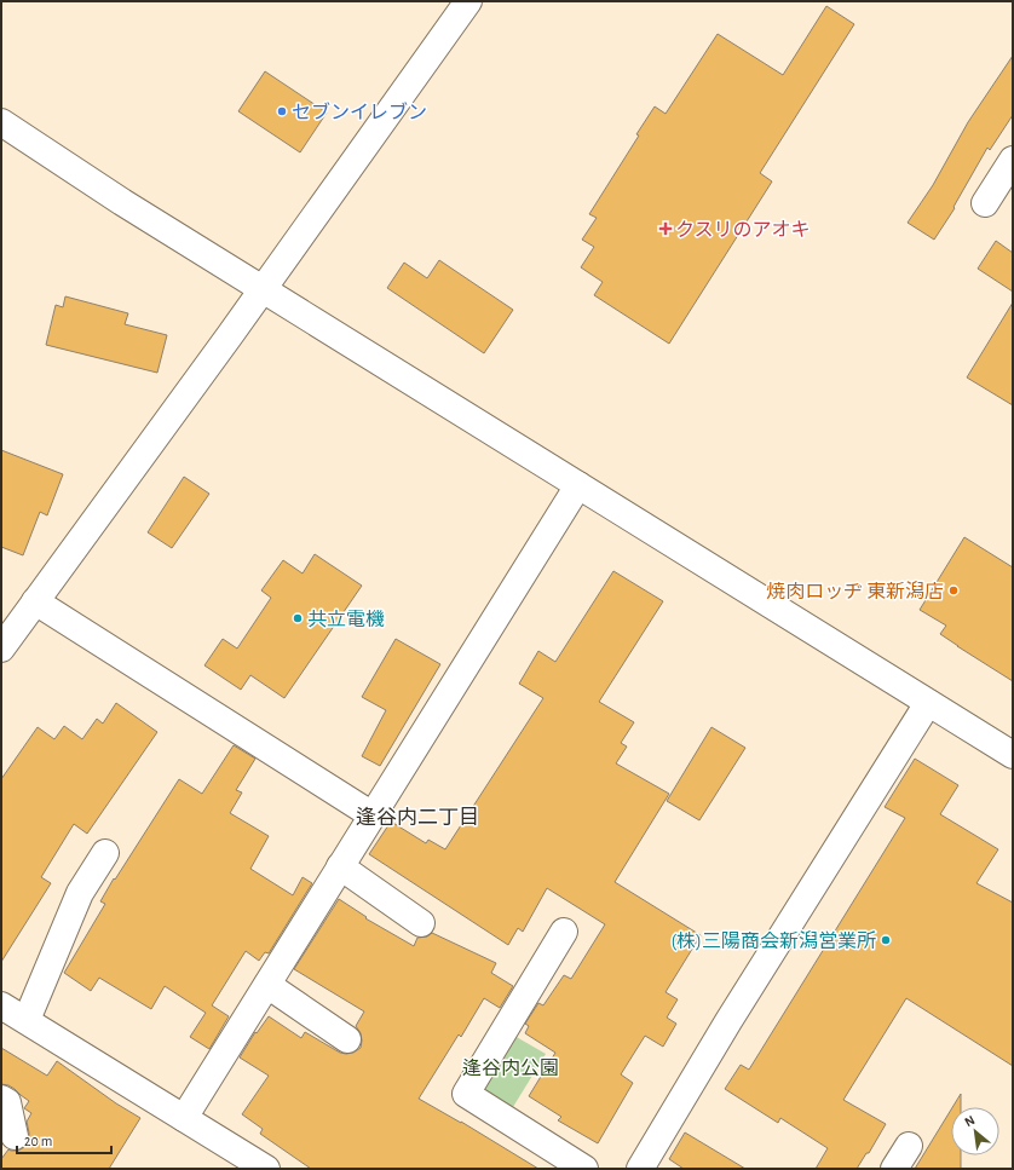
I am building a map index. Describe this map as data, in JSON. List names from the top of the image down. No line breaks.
{"districts":["逢谷内二丁目"],"parks":["逢谷内公園"],"places":{"other":["セブンイレブン","焼肉ロッヂ 東新潟店","共立電機","(株)三陽商会新潟営業所"],"health":["クスリのアオキ"]},"scale_bar":"20 m","north":"top left"}
